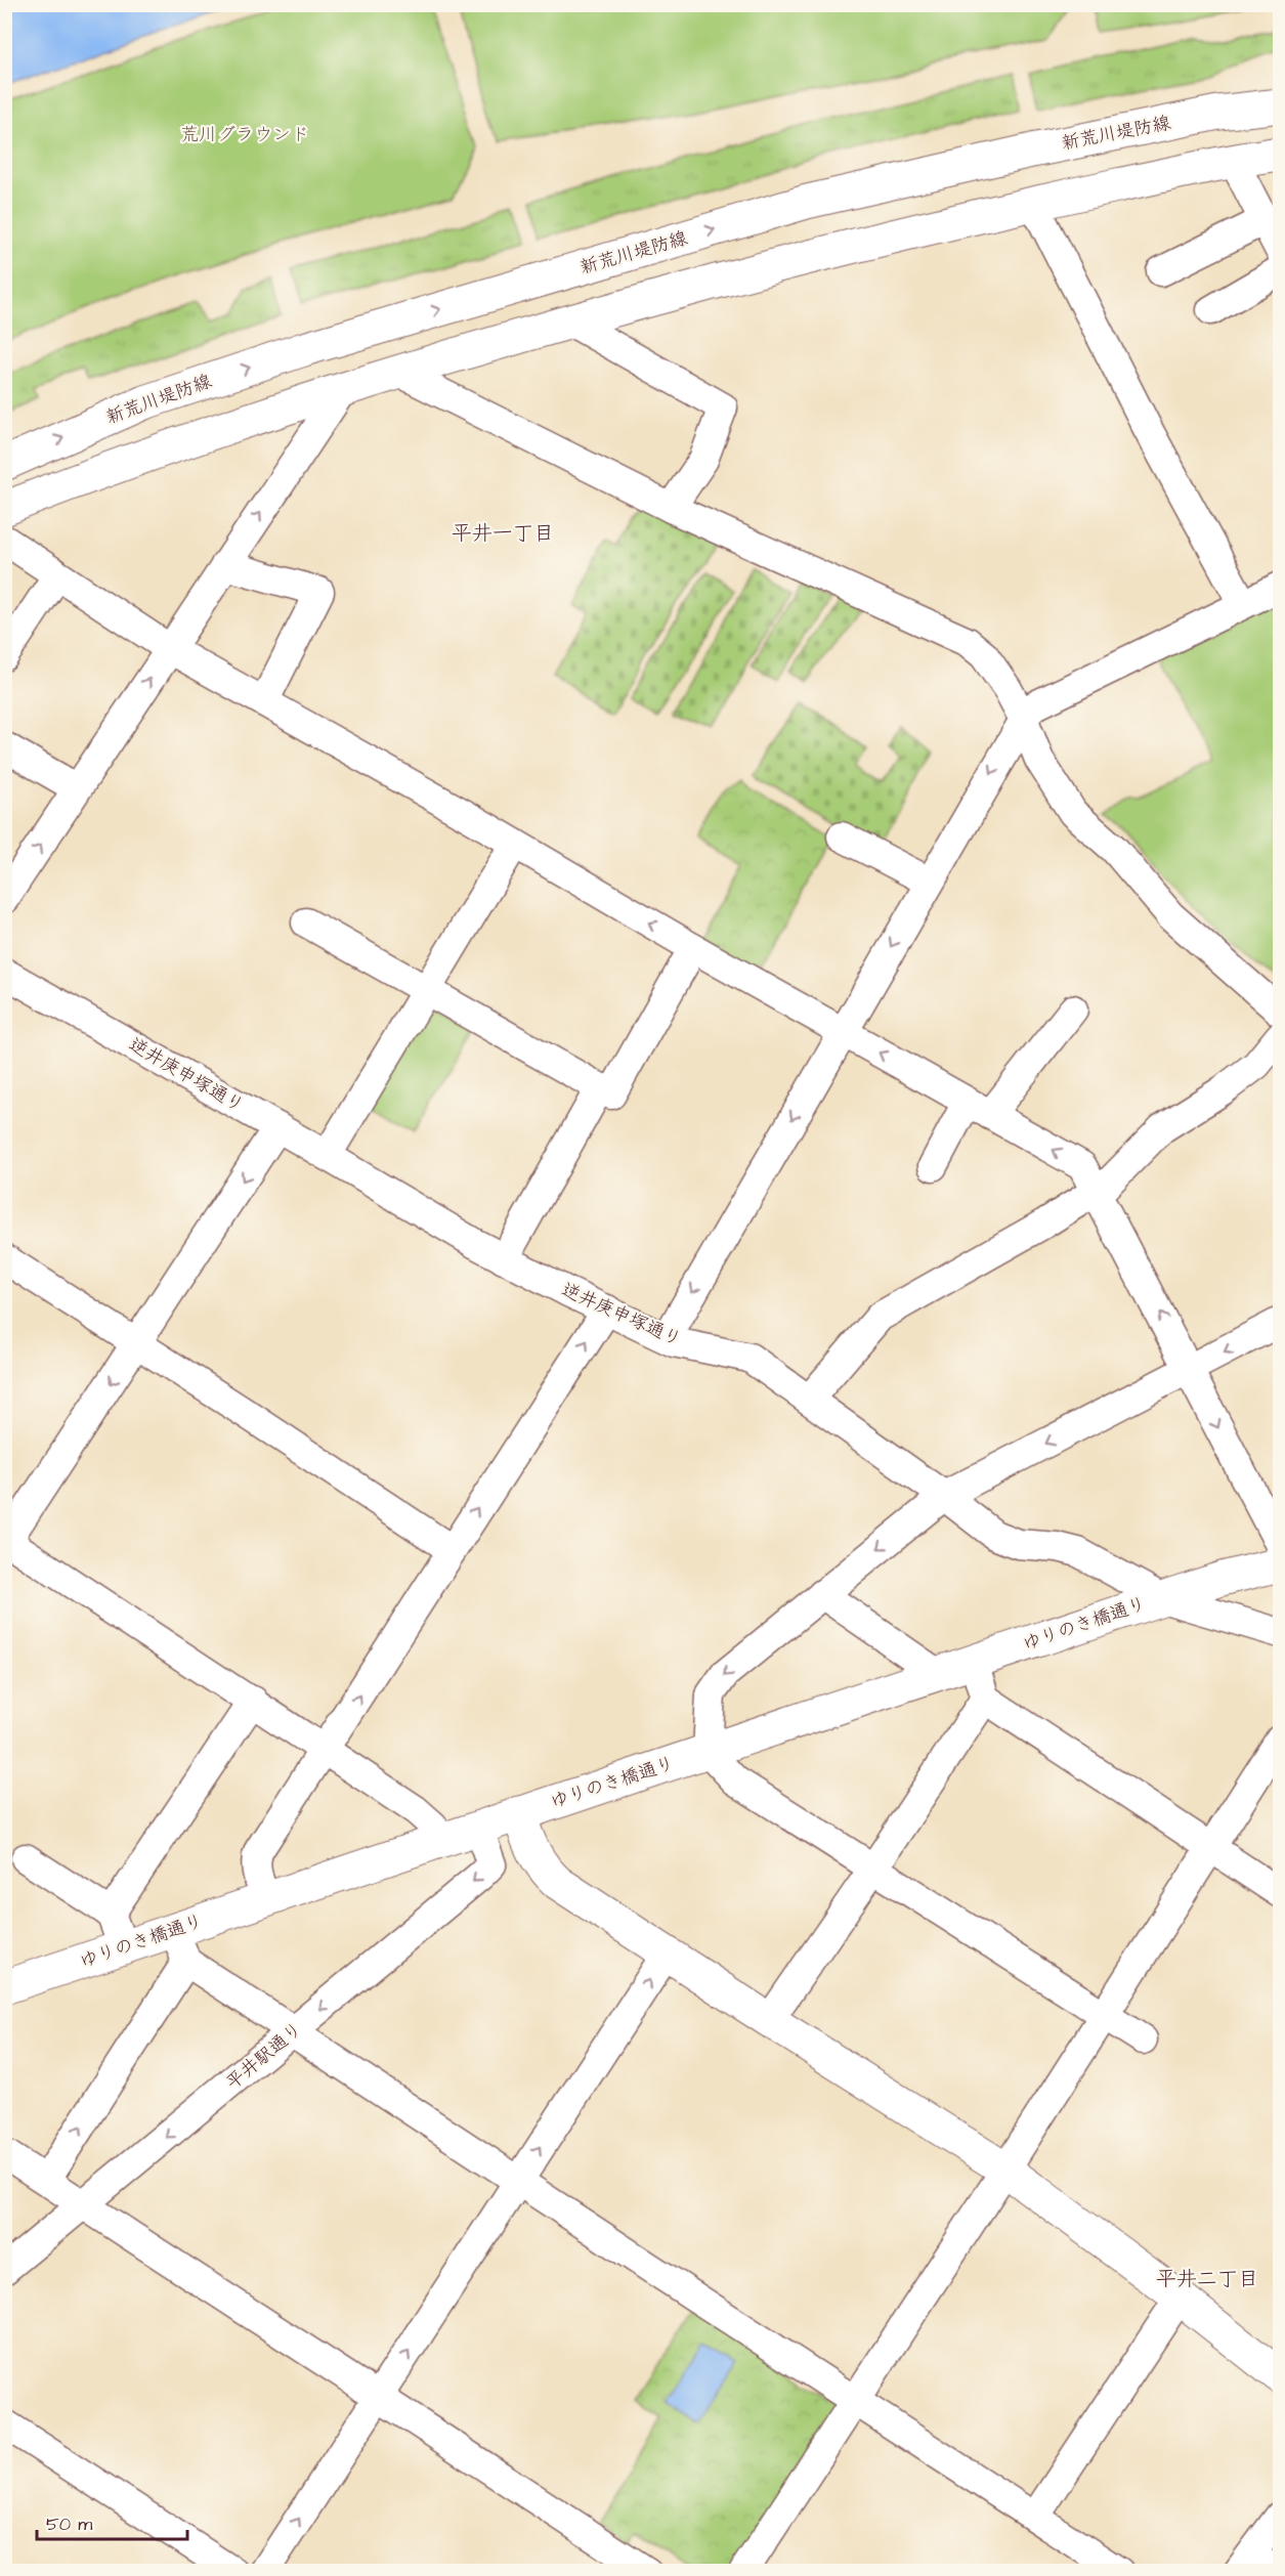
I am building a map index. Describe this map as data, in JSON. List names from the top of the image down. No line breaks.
{"streets":{"main road":["新荒川堤防線","ゆりのき橋通り"],"street":["逆井庚申塚通り","平井駅通り"]},"crossings":[["逆井庚申塚通り","ゆりのき橋通り"],["ゆりのき橋通り","平井駅通り"]],"districts":["平井一丁目","平井二丁目"],"parks":["荒川グラウンド"],"scale_bar":"50 m"}
